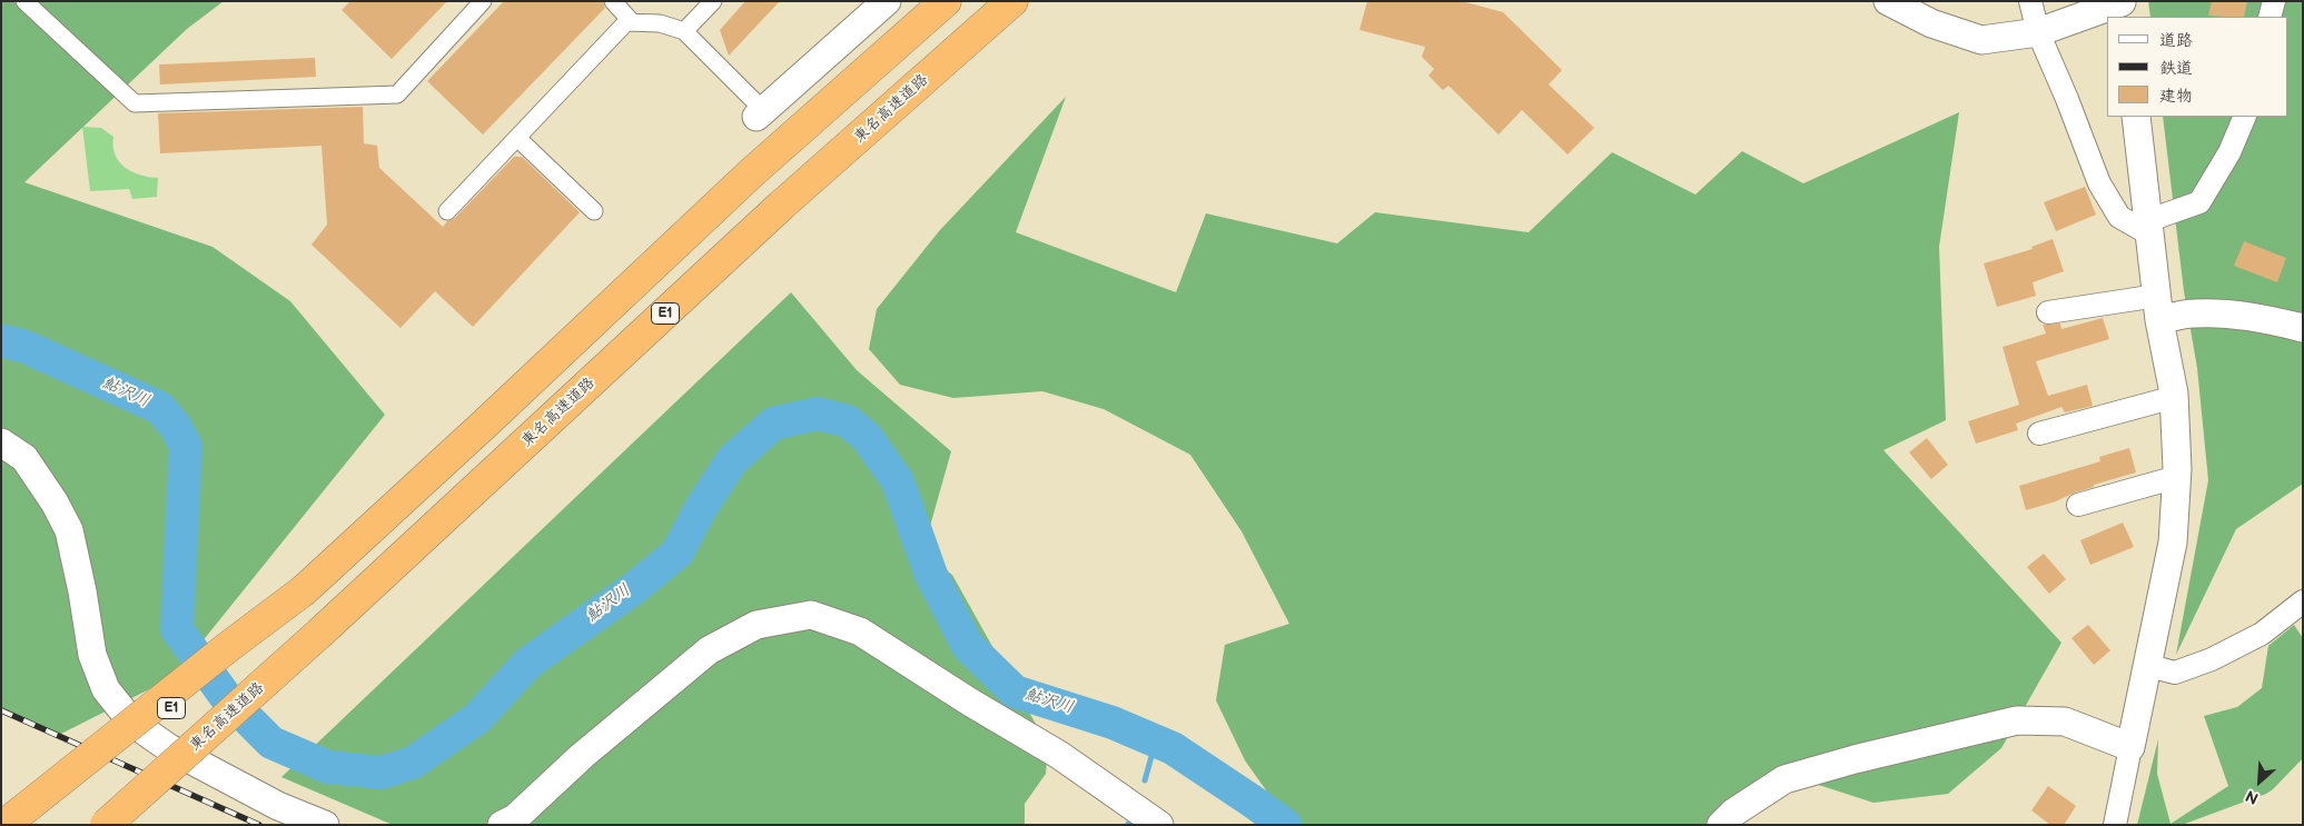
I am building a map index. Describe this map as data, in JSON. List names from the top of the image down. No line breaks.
{"streets":{"highway":["東名高速道路","E1"]},"water":["鮎沢川"],"legend":["道路","鉄道","建物"],"north":"bottom left"}
